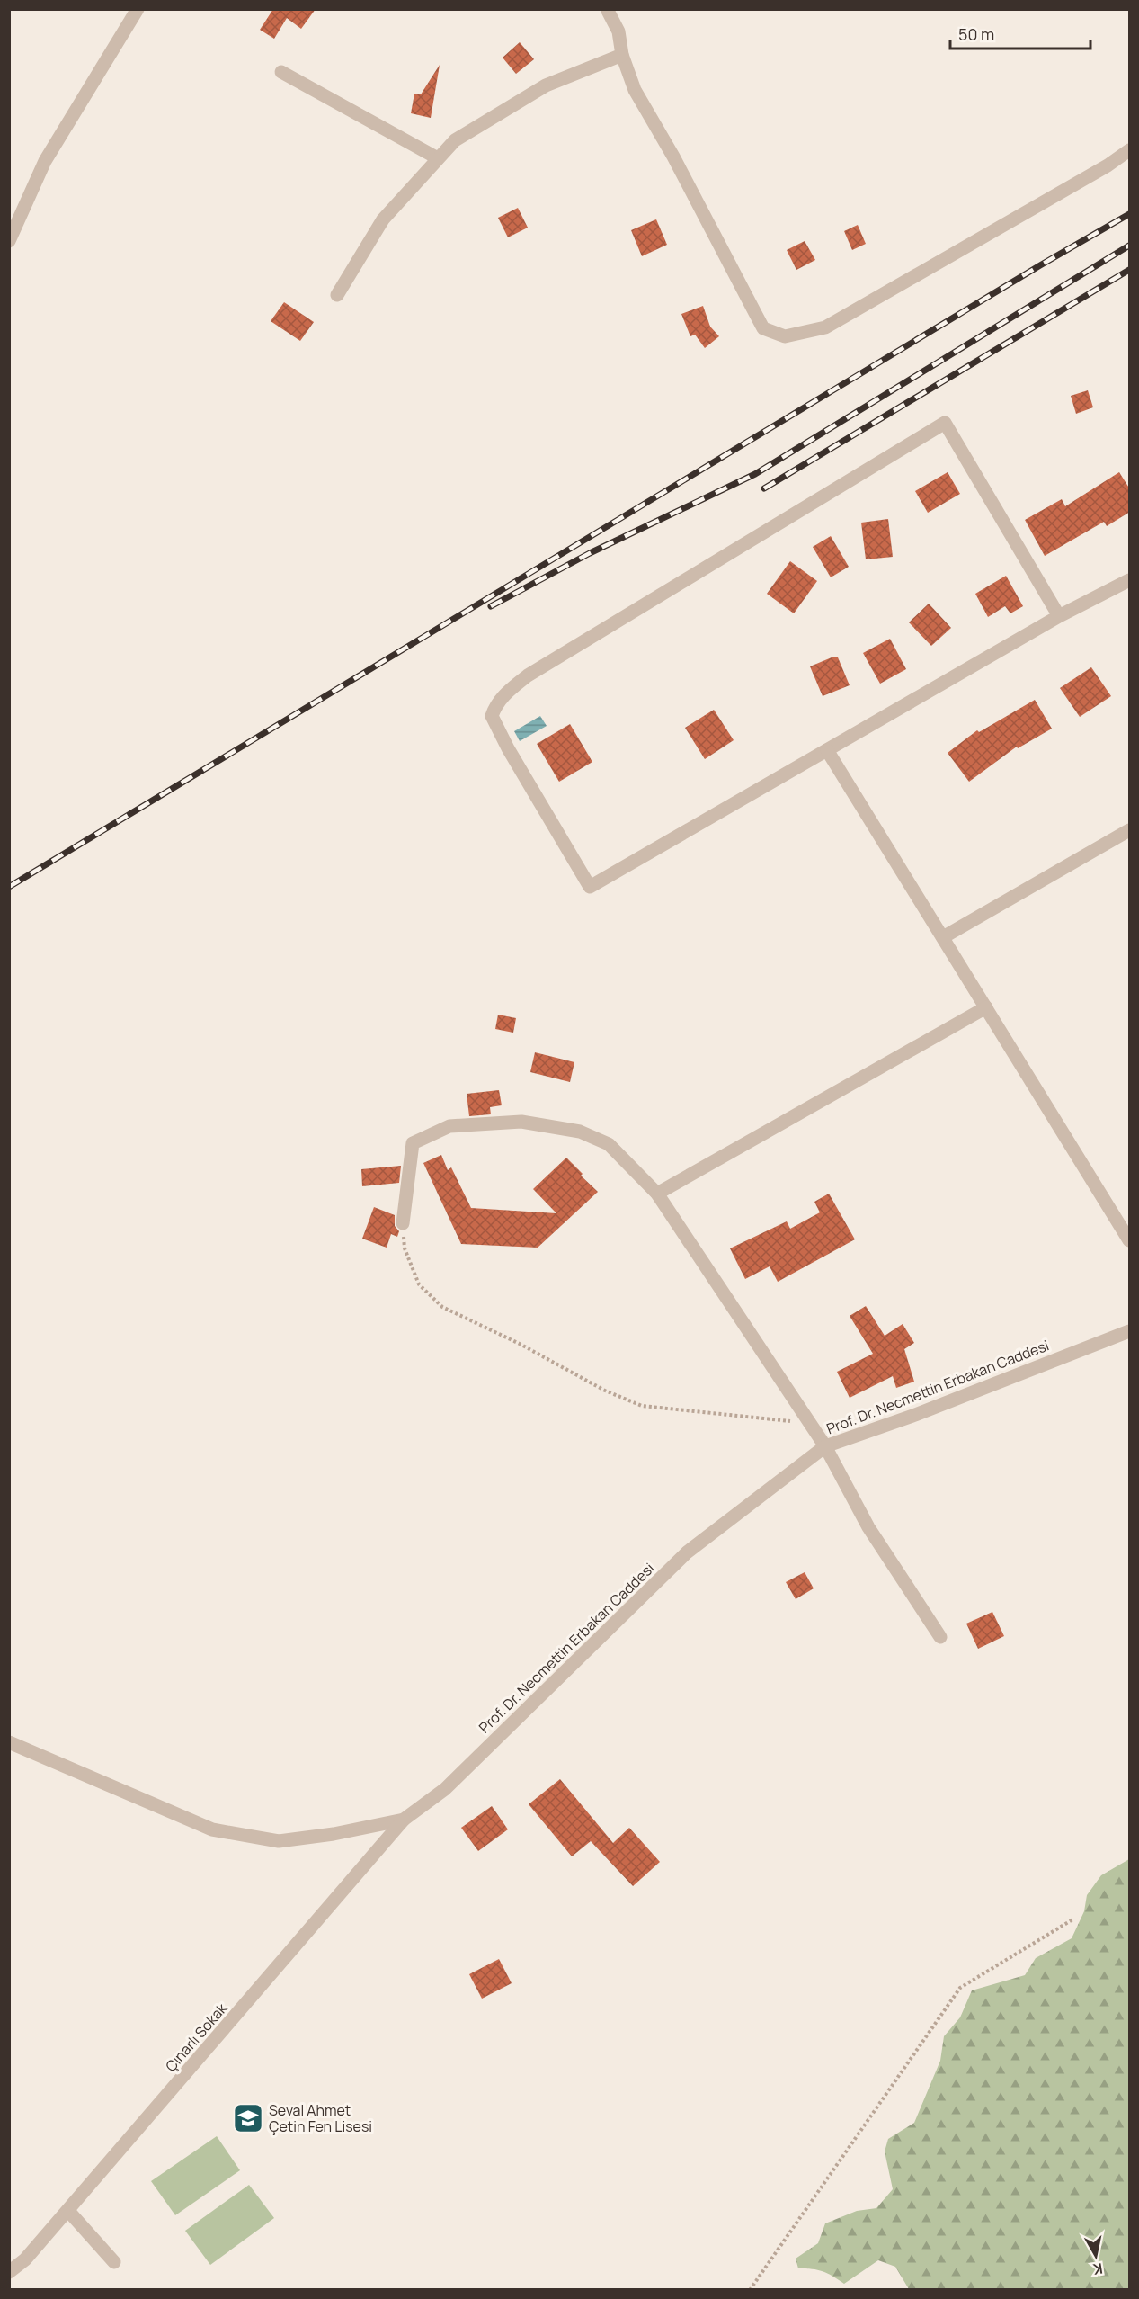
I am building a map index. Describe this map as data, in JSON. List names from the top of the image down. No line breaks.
{"streets":{"street":["Prof. Dr. Necmettin Erbakan Caddesi","Çınarlı Sokak"]},"crossings":[["Prof. Dr. Necmettin Erbakan Caddesi","Çınarlı Sokak"]],"places":{"school or university":["Seval Ahmet Çetin Fen Lisesi"]},"scale_bar":"50 m","north":"bottom"}
